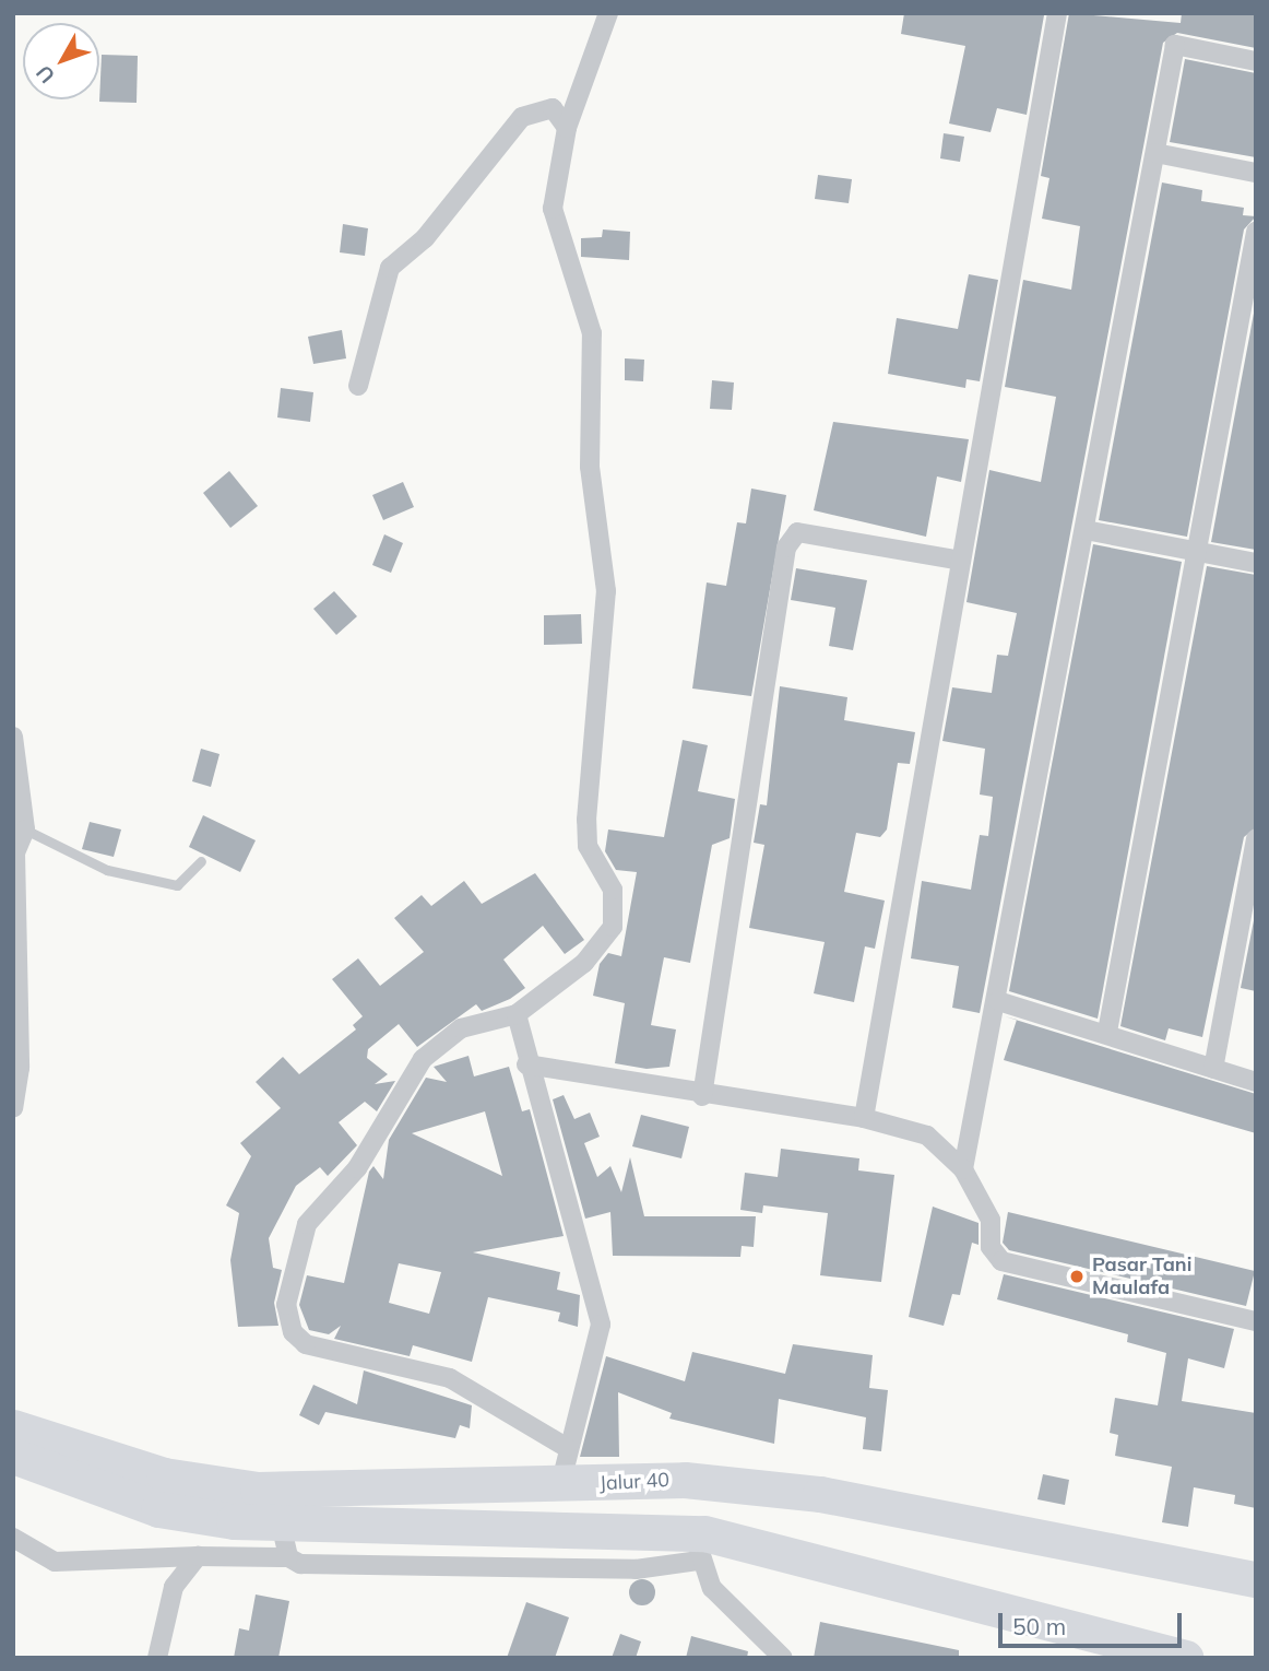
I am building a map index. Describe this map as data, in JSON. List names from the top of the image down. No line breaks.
{"streets":{"highway":["Jalur 40"]},"places":["Pasar Tani Maulafa"],"scale_bar":"50 m","north":"bottom left"}
